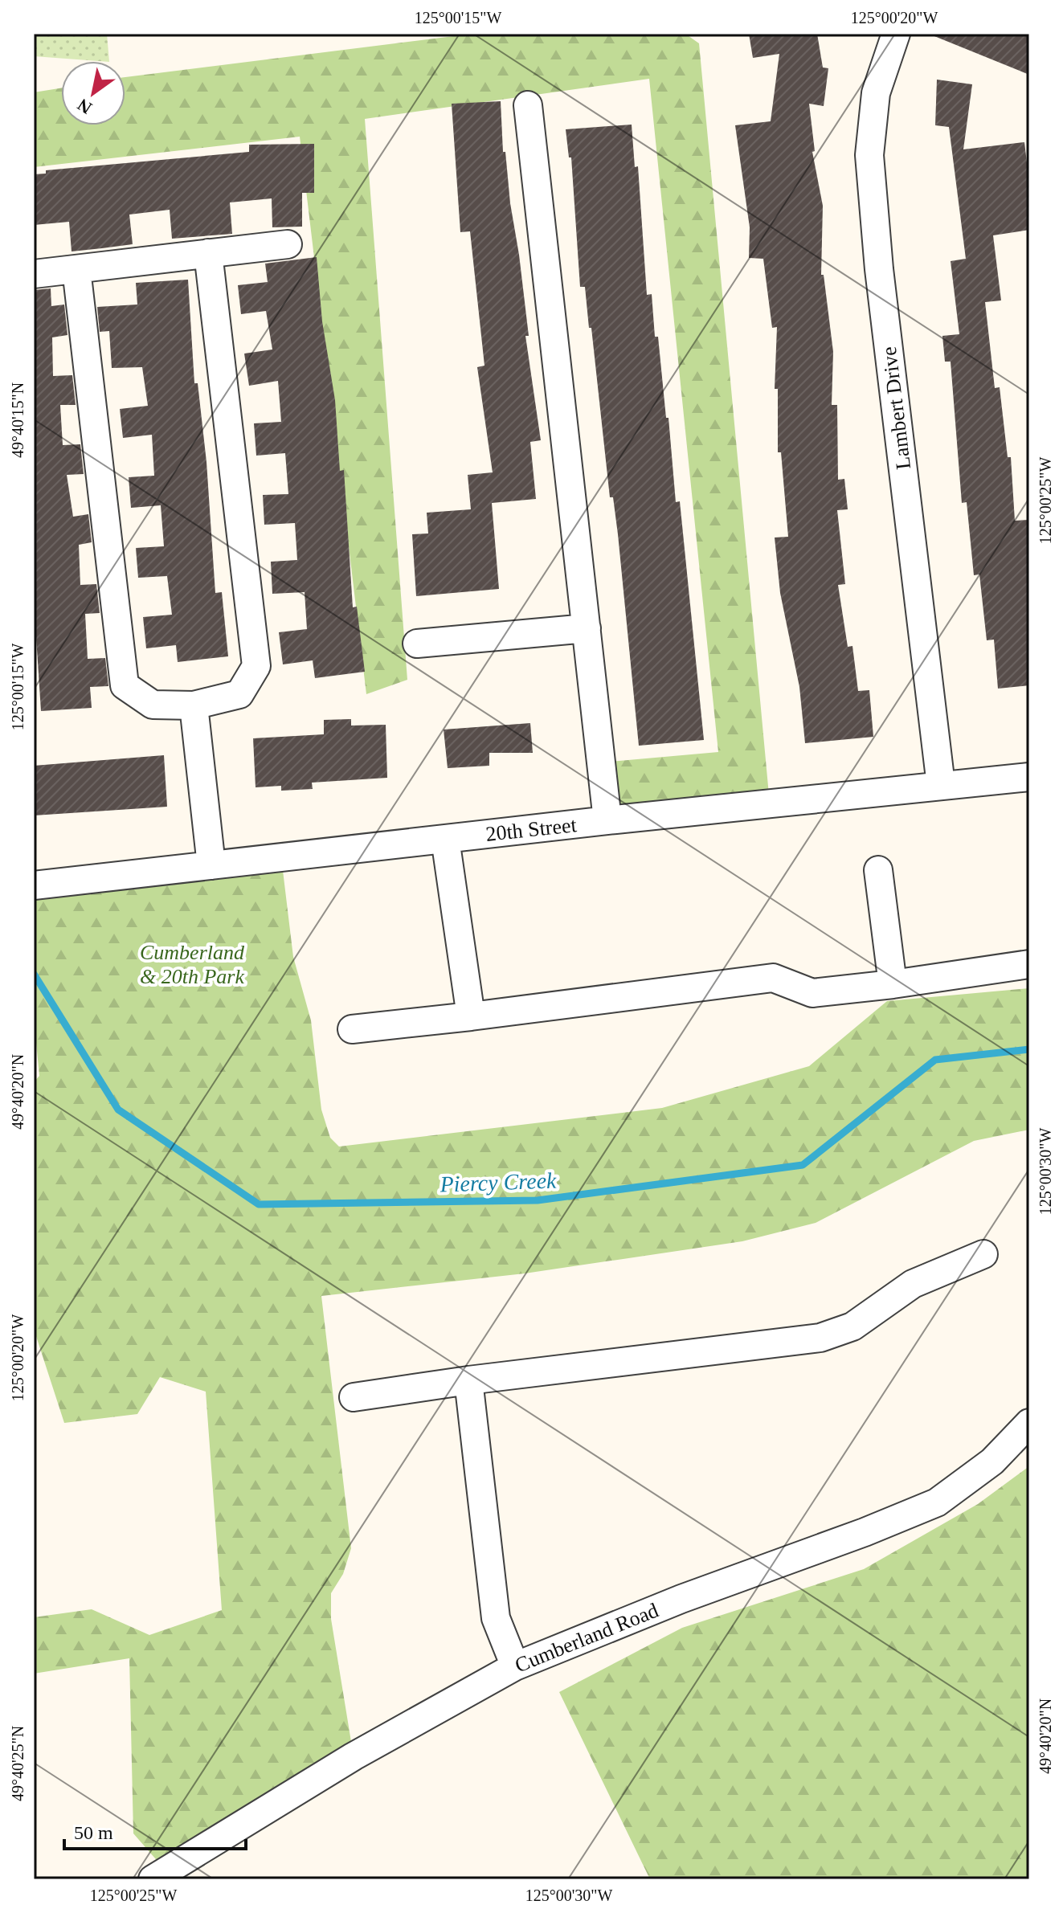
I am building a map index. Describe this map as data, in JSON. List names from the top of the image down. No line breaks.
{"streets":{"street":["Lambert Drive","20th Street","Cumberland Road"]},"crossings":[["Lambert Drive","20th Street"]],"water":["Piercy Creek"],"parks":["Cumberland & 20th Park"],"scale_bar":"50 m","north":"bottom left","coordinates":["125°00'15\"W","125°00'20\"W","49°40'15\"N","125°00'25\"W","49°40'20\"N","125°00'30\"W","49°40'25\"N"]}
